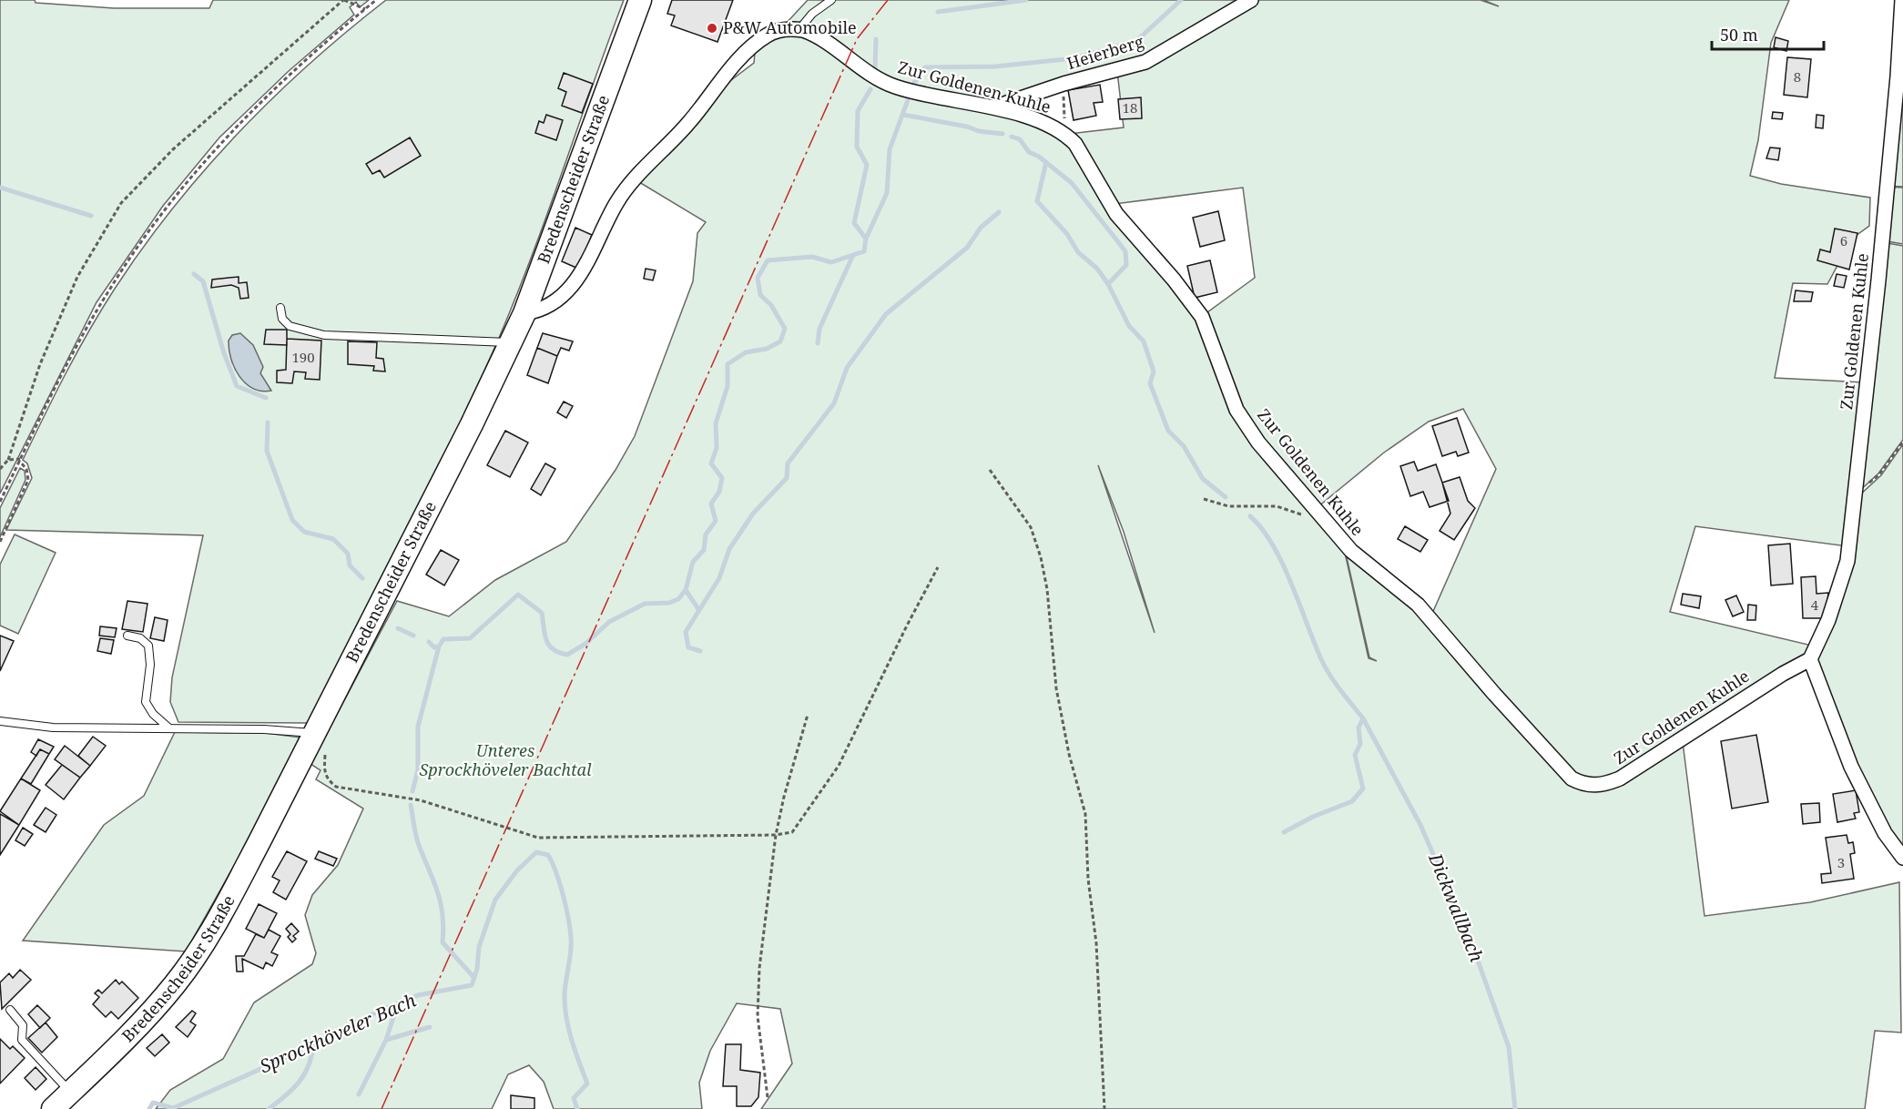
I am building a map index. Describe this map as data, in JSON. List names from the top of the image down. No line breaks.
{"streets":{"main road":["Bredenscheider Straße"],"street":["Heierberg","Zur Goldenen Kuhle"]},"crossings":[["Heierberg","Zur Goldenen Kuhle"]],"water":["Dickwallbach","Sprockhöveler Bach"],"parks":["Unteres Sprockhöveler Bachtal"],"places":["P&W Automobile"],"house_numbers":["8","18","6","190","4","3"],"scale_bar":"50 m"}
